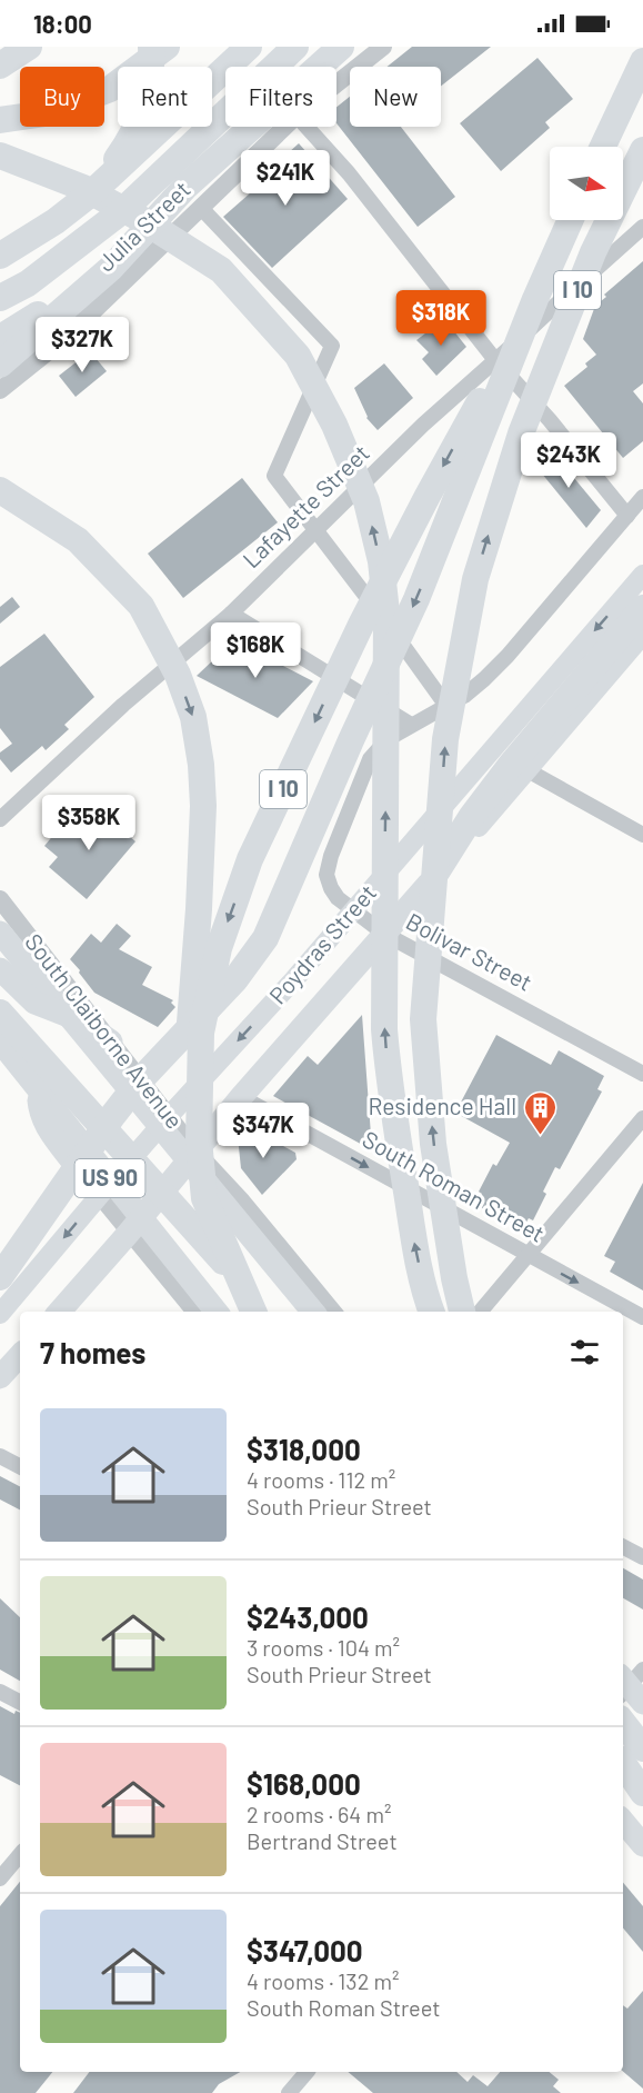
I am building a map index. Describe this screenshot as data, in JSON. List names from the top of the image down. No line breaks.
{"streets":{"highway":["I 10"],"main road":["Poydras Street","South Claiborne Avenue","US 90"],"street":["Julia Street","Lafayette Street","Bolivar Street","South Roman Street"]},"crossings":[["I 10","Poydras Street"],["I 10","South Claiborne Avenue"],["Poydras Street","Bolivar Street"],["Poydras Street","South Claiborne Avenue"],["Poydras Street","South Roman Street"]],"one_way":["South Roman Street"],"places":{"building":["Residence Hall"]},"north":"right","page":{"status":"18:00","chip":["Buy","Rent","Filters","New"],"price":["$241K","$318K","$327K","$243K","$168K","$358K","$347K"],"heading":"7 homes","list":[{"name":"$318,000","note":"4 rooms · 112 m² · South Prieur Street"},{"name":"$243,000","note":"3 rooms · 104 m² · South Prieur Street"},{"name":"$168,000","note":"2 rooms · 64 m² · Bertrand Street"},{"name":"$347,000","note":"4 rooms · 132 m² · South Roman Street"}]}}
